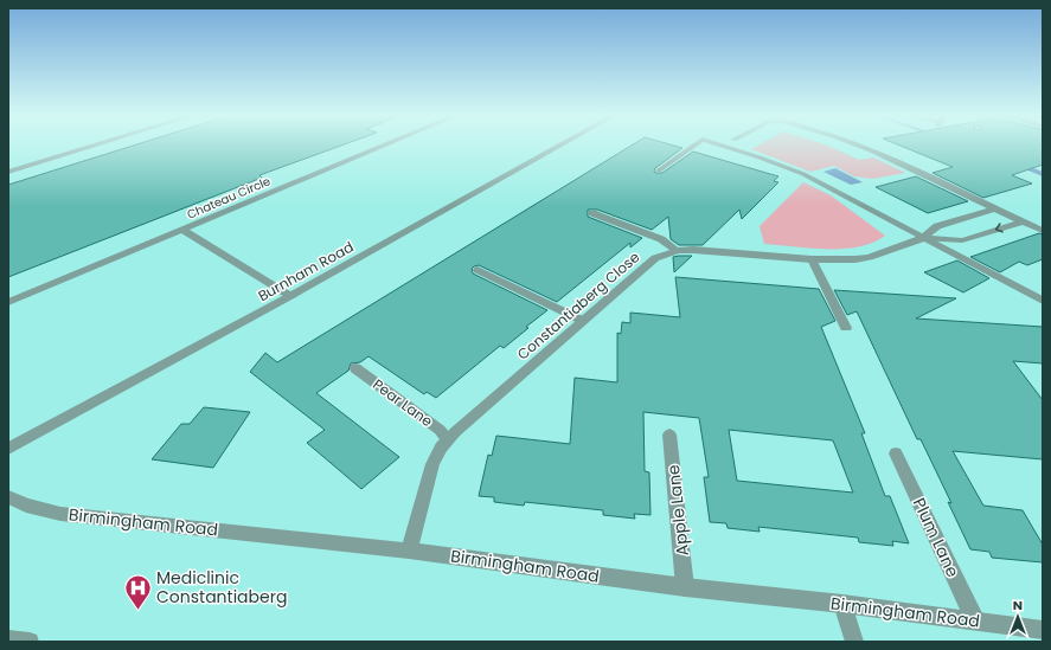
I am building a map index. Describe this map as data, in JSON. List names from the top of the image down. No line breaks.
{"streets":{"street":["Chateau Circle","Burnham Road","Constantiaberg Close","Pear Lane","Apple Lane","Birmingham Road","Plum Lane"]},"crossings":[["Constantiaberg Close","Pear Lane"],["Constantiaberg Close","Birmingham Road"],["Apple Lane","Birmingham Road"],["Birmingham Road","Plum Lane"]],"places":{"hospital":["Mediclinic Constantiaberg"]},"north":"top"}
